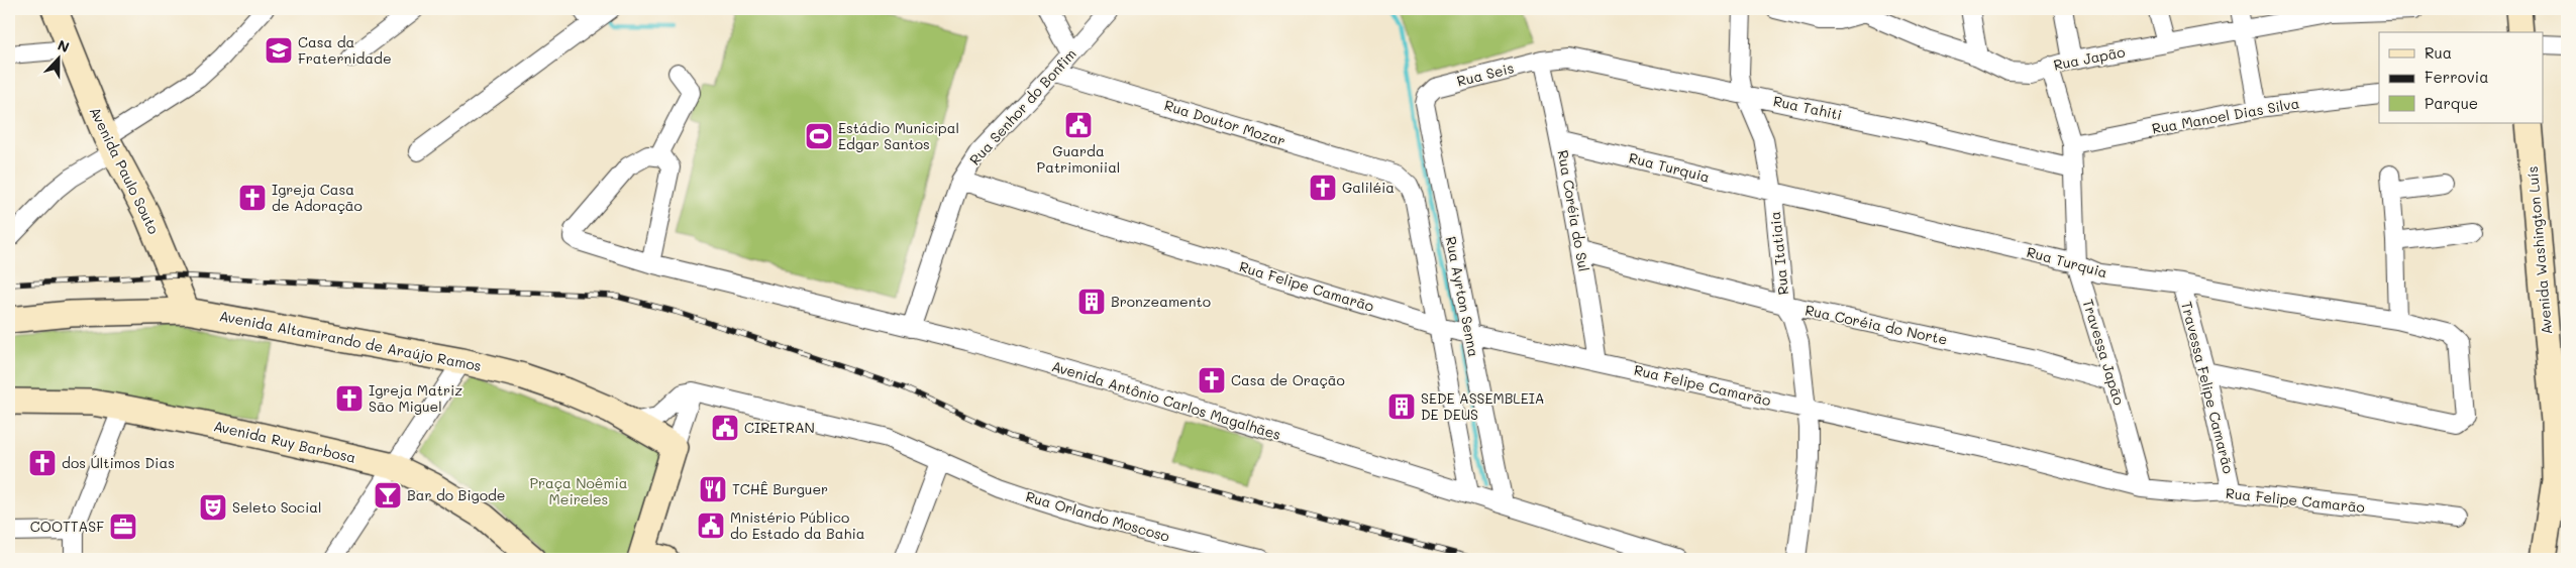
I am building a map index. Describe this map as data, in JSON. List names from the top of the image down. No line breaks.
{"streets":{"main road":["Avenida Paulo Souto","Avenida Washington Luís","Avenida Altamirando de Araújo Ramos","Avenida Ruy Barbosa"],"street":["Rua Japão","Rua Seis","Rua Senhor do Bonfim","Rua Tahiti","Rua Manoel Dias Silva","Rua Doutor Mozar","Rua Turquia","Rua Coréia do Sul","Rua Itatiaia","Rua Felipe Camarão","Rua Ayrton Senna","Rua Coréia do Norte","Travessa Japão","Travessa Felipe Camarão","Avenida Antônio Carlos Magalhães","Rua Orlando Moscoso"]},"crossings":[["Rua Japão","Travessa Japão"],["Rua Seis","Rua Tahiti"],["Rua Seis","Rua Coréia do Sul"],["Rua Seis","Rua Ayrton Senna"],["Rua Senhor do Bonfim","Rua Doutor Mozar"],["Rua Senhor do Bonfim","Rua Felipe Camarão"],["Rua Senhor do Bonfim","Avenida Antônio Carlos Magalhães"],["Rua Tahiti","Rua Coréia do Sul"],["Rua Tahiti","Rua Itatiaia"],["Rua Tahiti","Travessa Japão"],["Rua Manoel Dias Silva","Travessa Japão"],["Rua Doutor Mozar","Rua Ayrton Senna"],["Rua Turquia","Rua Coréia do Sul"],["Rua Turquia","Rua Itatiaia"],["Rua Turquia","Travessa Japão"],["Rua Turquia","Travessa Felipe Camarão"],["Avenida Paulo Souto","Avenida Altamirando de Araújo Ramos"],["Rua Coréia do Sul","Rua Felipe Camarão"],["Rua Coréia do Sul","Rua Coréia do Norte"],["Rua Itatiaia","Rua Felipe Camarão"],["Rua Itatiaia","Rua Coréia do Norte"],["Rua Felipe Camarão","Rua Ayrton Senna"],["Rua Felipe Camarão","Travessa Japão"],["Rua Felipe Camarão","Travessa Felipe Camarão"],["Rua Ayrton Senna","Avenida Antônio Carlos Magalhães"],["Rua Coréia do Norte","Travessa Japão"]],"parks":["Praça Noêmia Meireles"],"places":{"school or university":["Casa da Fraternidade"],"public building":["Guarda Patrimoniial","CIRETRAN","Mnistério Público do Estado da Bahia"],"sports":["Estádio Municipal Edgar Santos"],"church":["Galiléia","Igreja Casa de Adoração","Casa de Oração","Igreja Matriz São Miguel","dos Últimos Dias"],"building":["Bronzeamento","SEDE ASSEMBLEIA DE DEUS"],"restaurant":["TCHÊ Burguer"],"bar":["Bar do Bigode"],"theatre":["Seleto Social"],"office":["COOTTASF"]},"legend":["Rua","Ferrovia","Parque"],"north":"top"}
